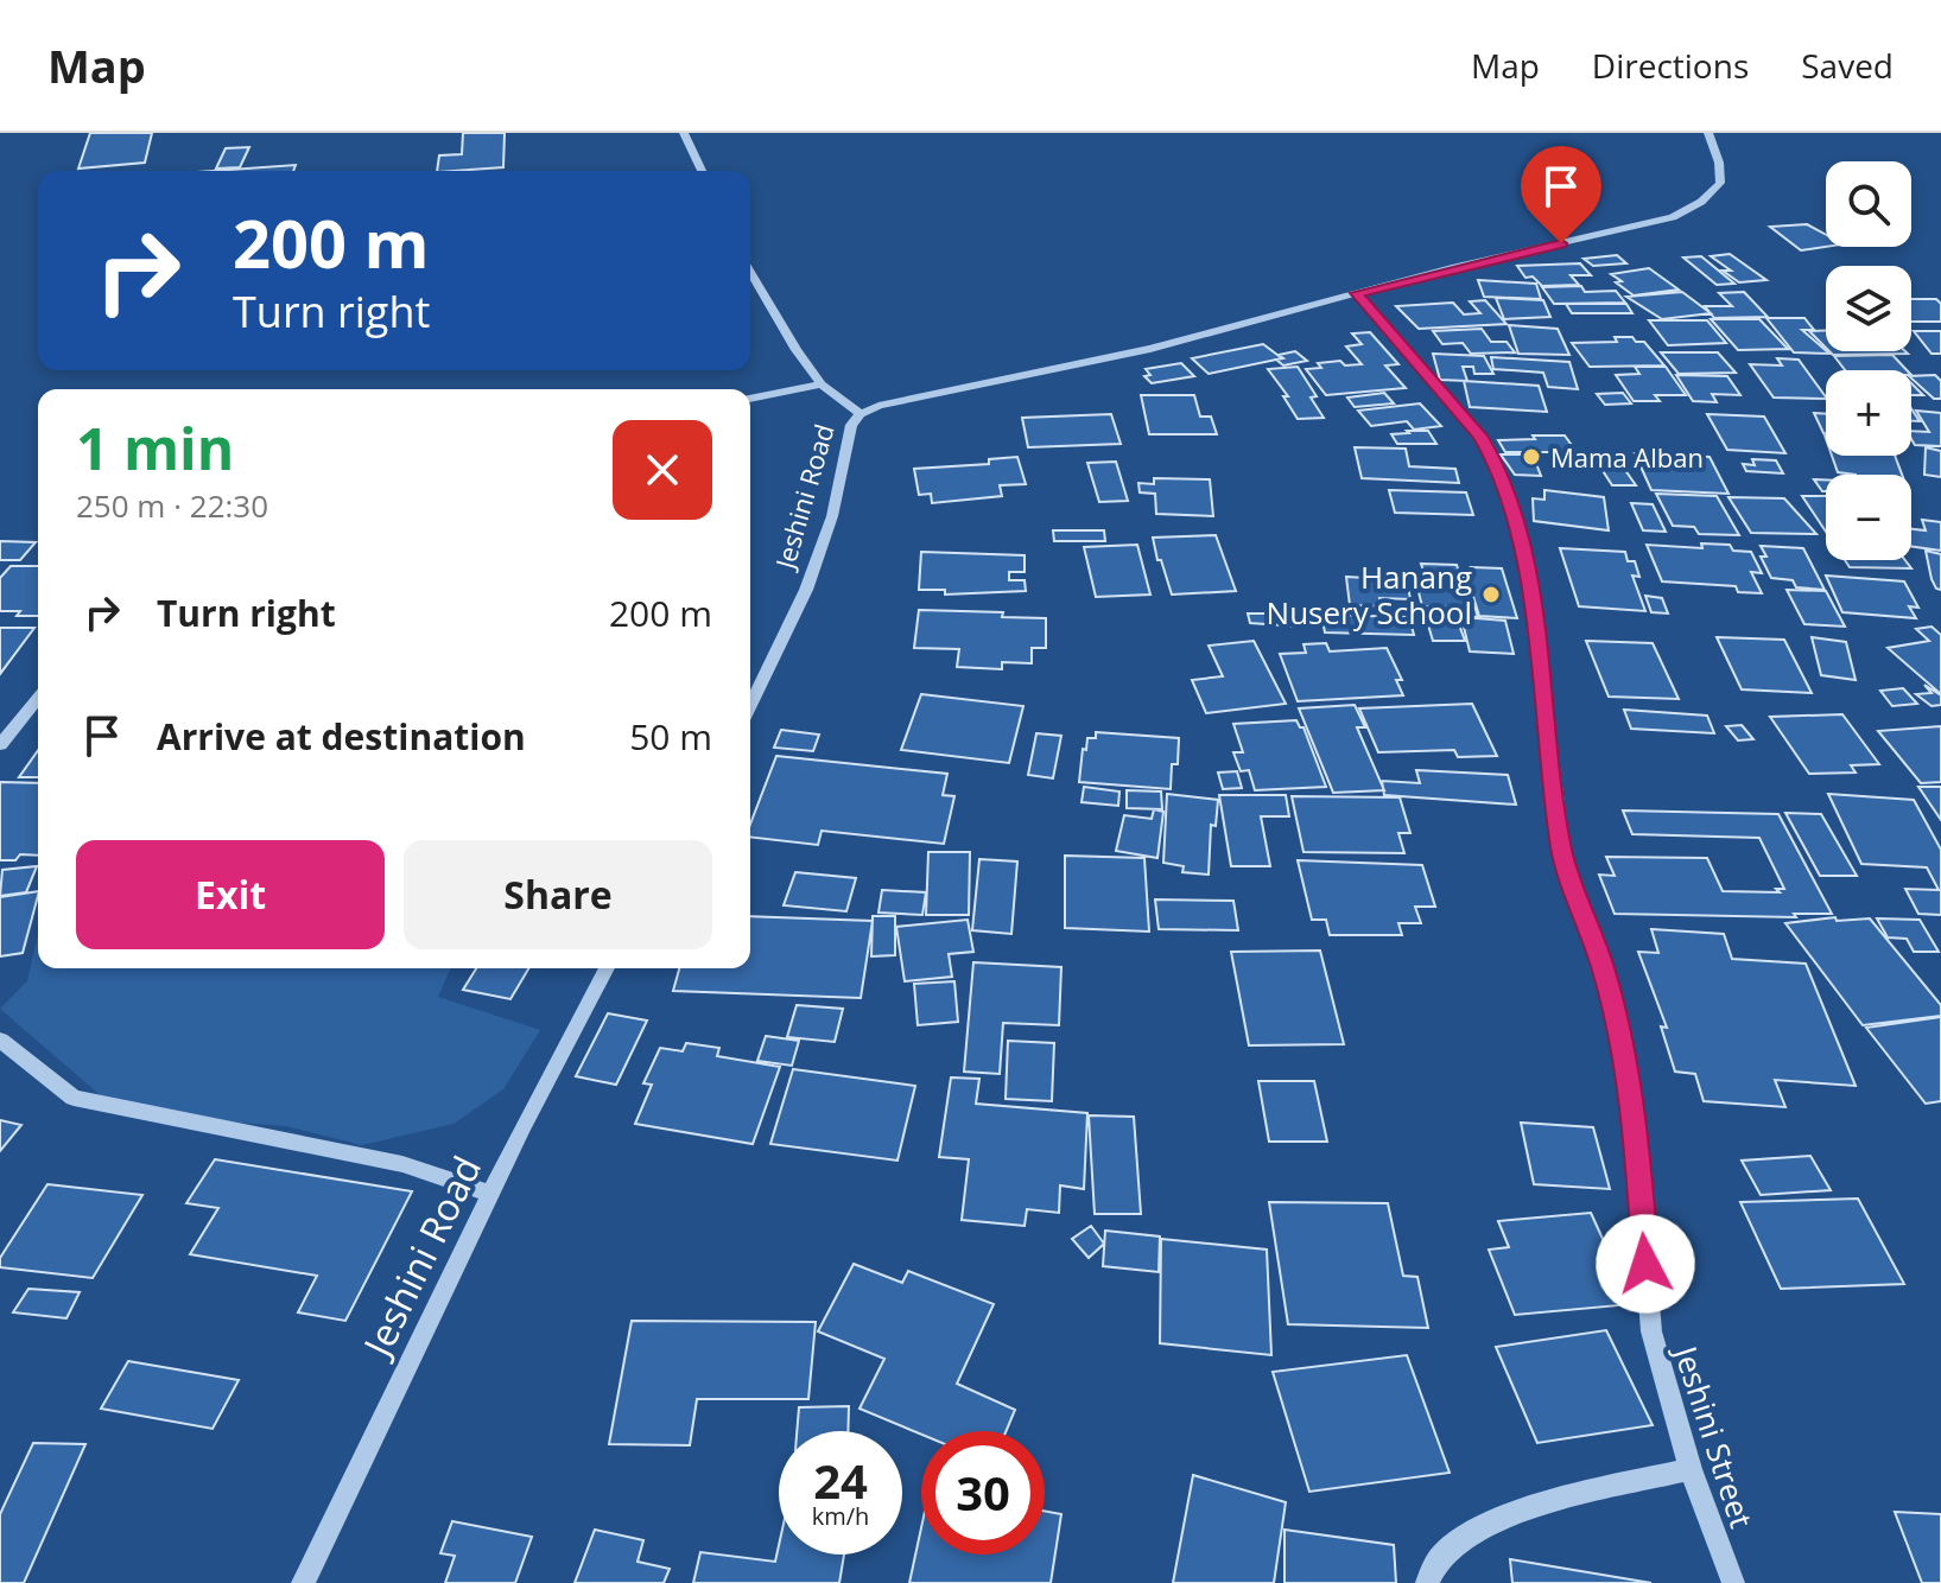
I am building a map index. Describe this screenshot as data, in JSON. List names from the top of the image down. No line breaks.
{"streets":{"street":["Jeshini Road","Jeshini Street"]},"places":["Mama Alban","Hanang Nusery School"],"page":{"header":"Map","nav":["Map","Directions","Saved"],"map_buttons":["+","−"],"turn":["200 m","Turn right"],"heading":["1 min","250 m · 22:30"],"list":[{"name":"Turn right","value":"200 m"},{"name":"Arrive at destination","value":"50 m"}],"buttons":["Exit","Share"],"speed":"24 km/h","limit":"30"}}
